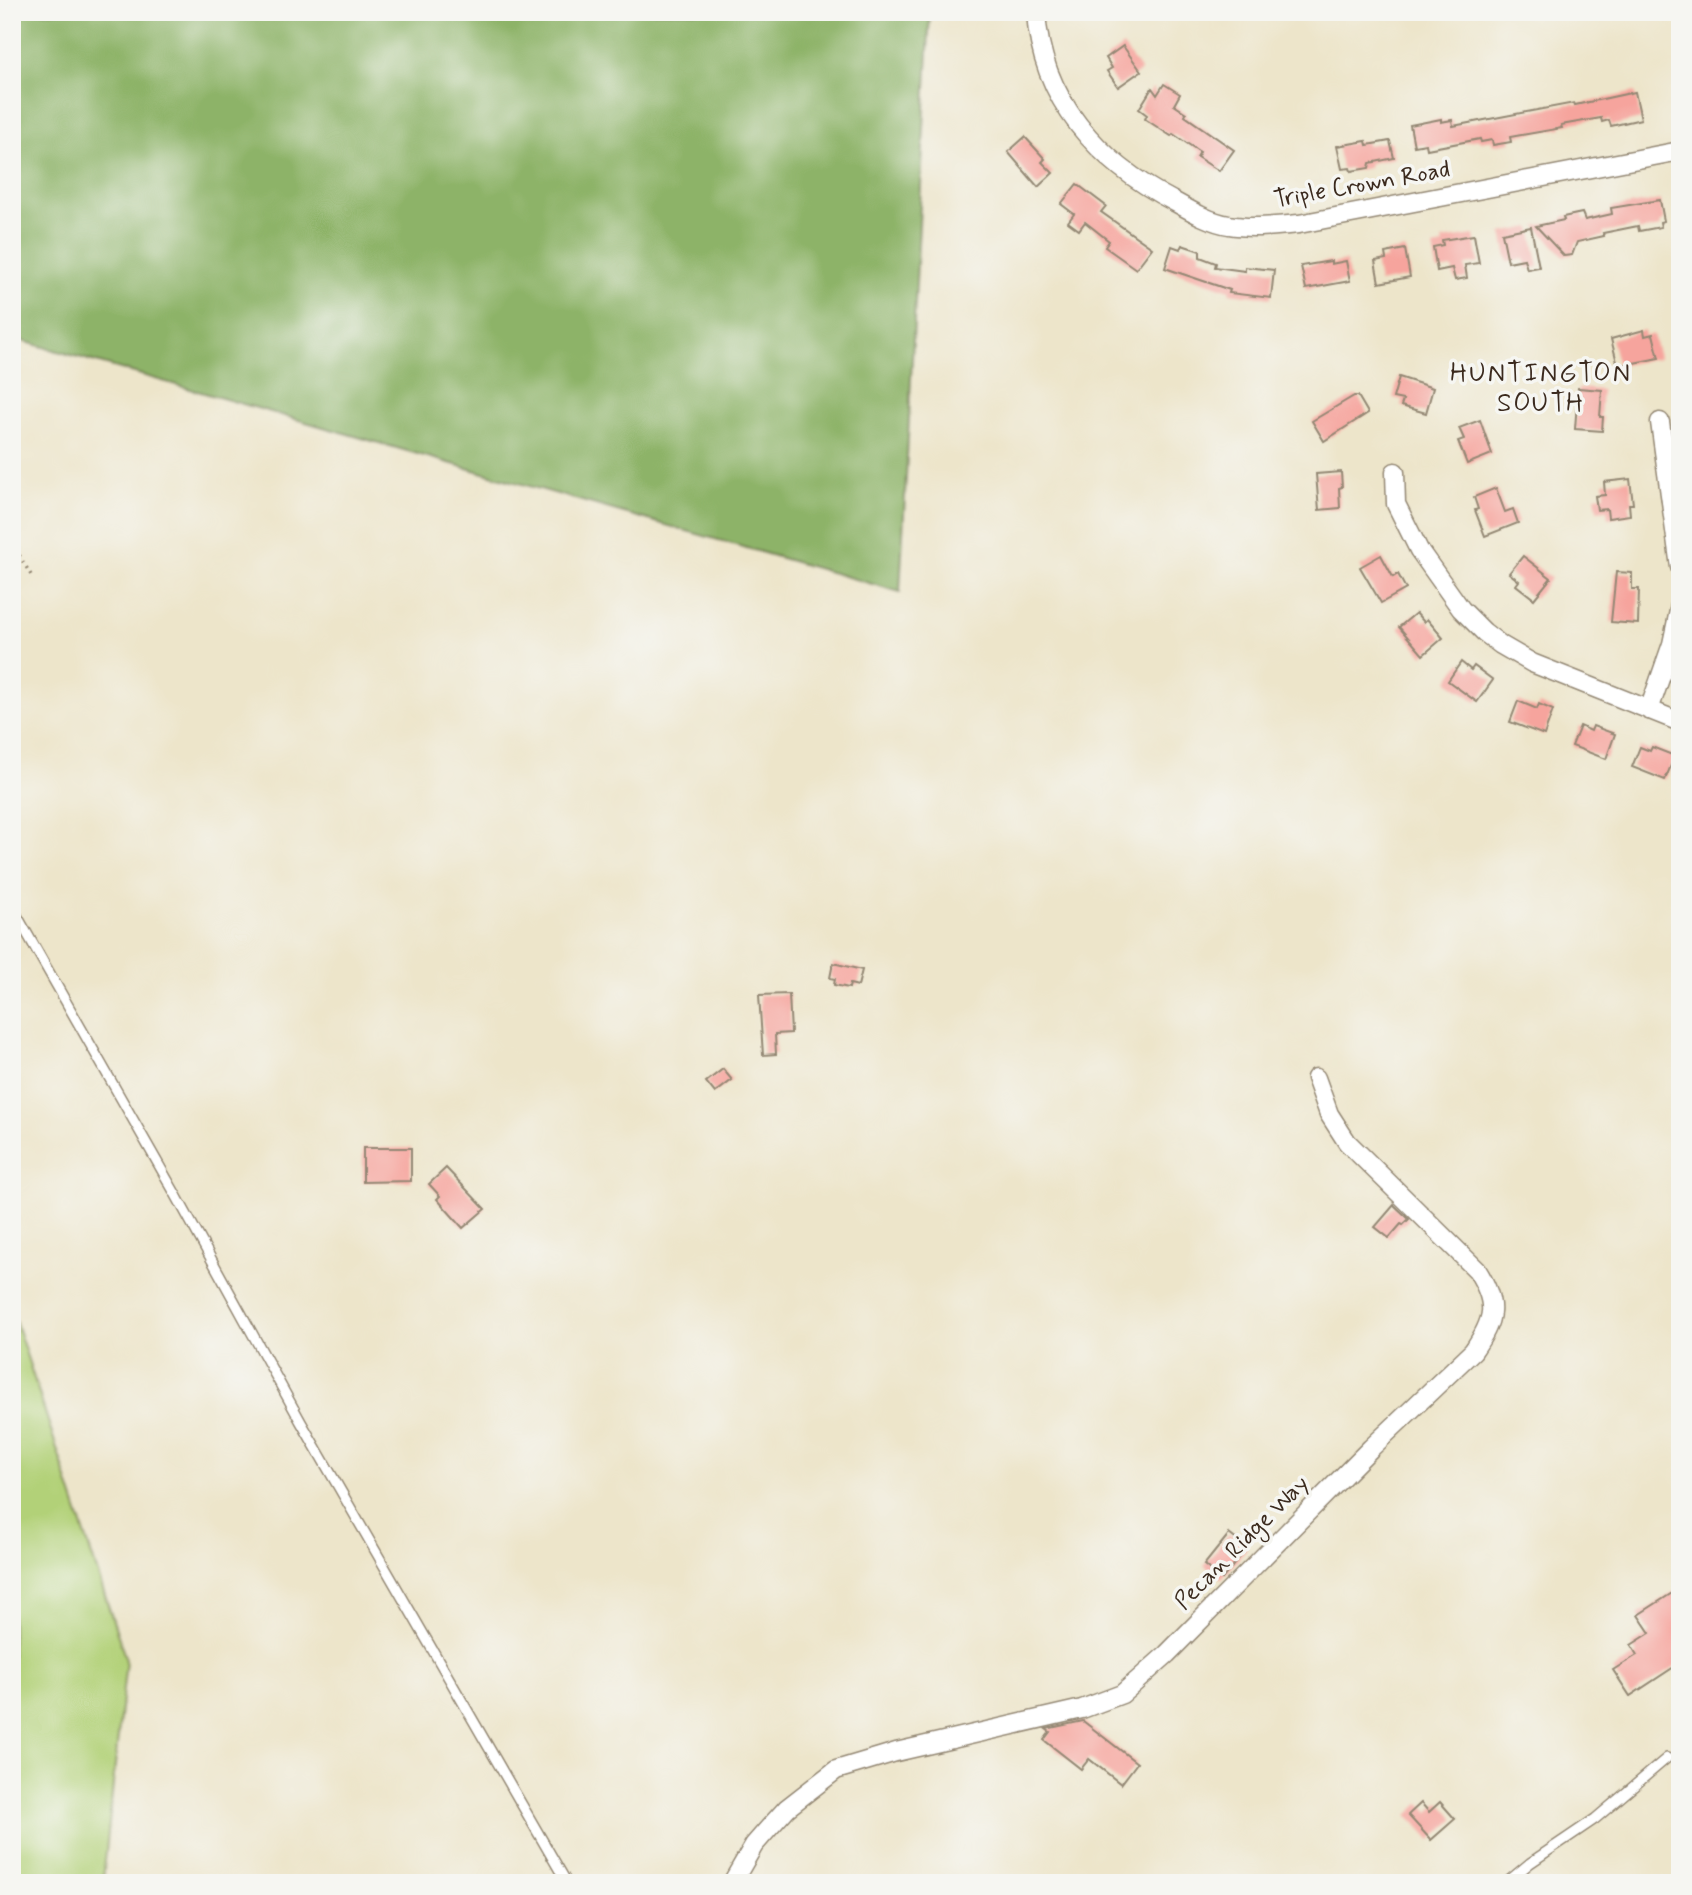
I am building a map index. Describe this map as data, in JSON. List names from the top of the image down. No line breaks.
{"streets":{"street":["Triple Crown Road","Pecan Ridge Way"]},"districts":["HUNTINGTON SOUTH"]}
